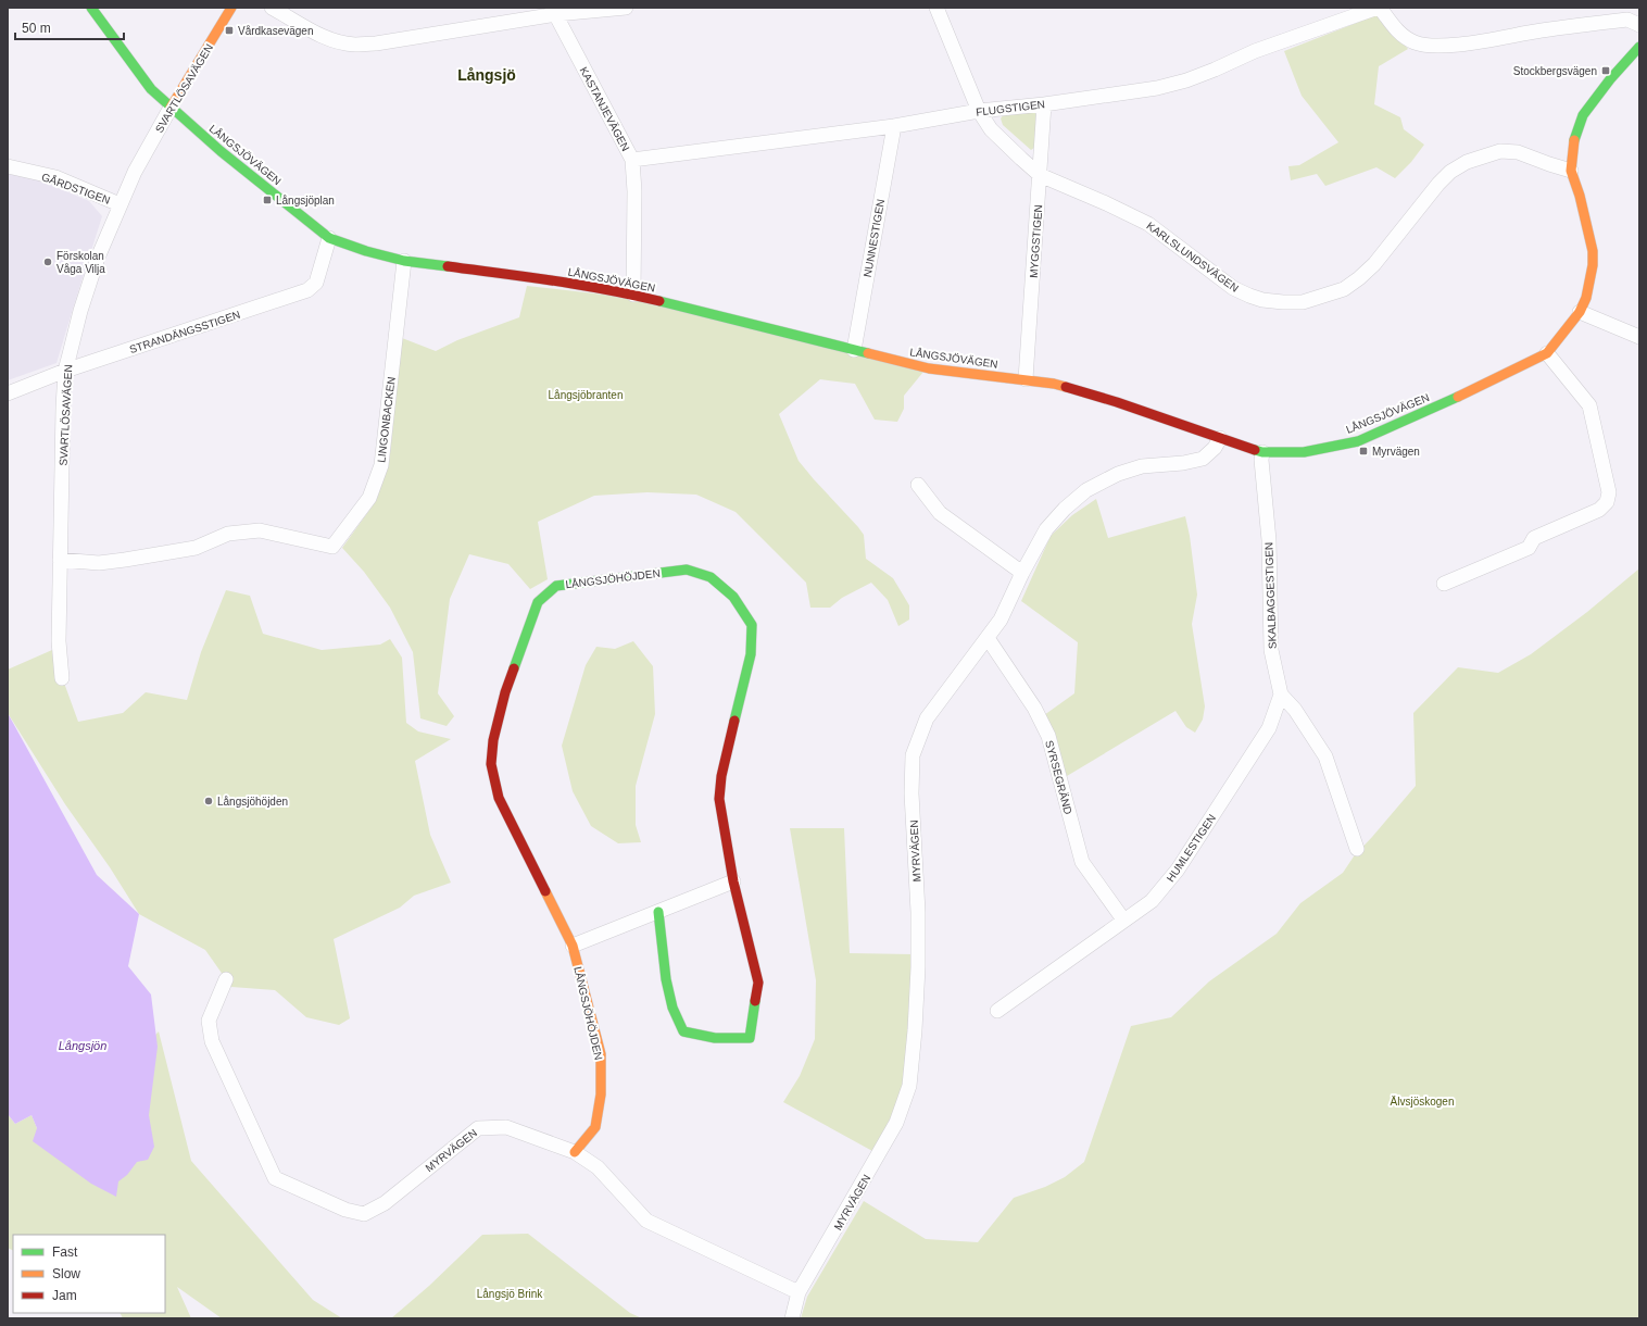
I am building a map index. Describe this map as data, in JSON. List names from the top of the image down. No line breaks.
{"streets":{"street":["SVARTLÖSAVÄGEN","FLUGSTIGEN","KASTANJEVÄGEN","LÅNGSJÖVÄGEN","GÅRDSTIGEN","NUNNESTIGEN","MYGGSTIGEN","KARLSLUNDSVÄGEN","STRANDÄNGSSTIGEN","LINGONBACKEN","LÅNGSJÖHÖJDEN","SKALBAGGESTIGEN","SYRSEGRÄND","HUMLESTIGEN","MYRVÄGEN"]},"crossings":[["SVARTLÖSAVÄGEN","LÅNGSJÖVÄGEN"],["SVARTLÖSAVÄGEN","GÅRDSTIGEN"],["SVARTLÖSAVÄGEN","STRANDÄNGSSTIGEN"],["SVARTLÖSAVÄGEN","LINGONBACKEN"],["FLUGSTIGEN","KASTANJEVÄGEN"],["FLUGSTIGEN","NUNNESTIGEN"],["FLUGSTIGEN","MYGGSTIGEN"],["FLUGSTIGEN","KARLSLUNDSVÄGEN"],["KASTANJEVÄGEN","LÅNGSJÖVÄGEN"],["LÅNGSJÖVÄGEN","NUNNESTIGEN"],["LÅNGSJÖVÄGEN","MYGGSTIGEN"],["LÅNGSJÖVÄGEN","KARLSLUNDSVÄGEN"],["LÅNGSJÖVÄGEN","STRANDÄNGSSTIGEN"],["LÅNGSJÖVÄGEN","LINGONBACKEN"],["LÅNGSJÖVÄGEN","SKALBAGGESTIGEN"],["LÅNGSJÖVÄGEN","MYRVÄGEN"],["MYGGSTIGEN","KARLSLUNDSVÄGEN"],["LÅNGSJÖHÖJDEN","MYRVÄGEN"],["SKALBAGGESTIGEN","HUMLESTIGEN"],["SYRSEGRÄND","HUMLESTIGEN"],["SYRSEGRÄND","MYRVÄGEN"]],"districts":["Långsjö"],"water":["Långsjön"],"parks":["Långsjöbranten","Älvsjöskogen","Långsjö Brink"],"places":{"transit":["Vårdkasevägen","Stockbergsvägen","Långsjöplan","Myrvägen"],"other":["Förskolan Våga Vilja","Långsjöhöjden"]},"legend":["Fast","Slow","Jam"],"scale_bar":"50 m"}
